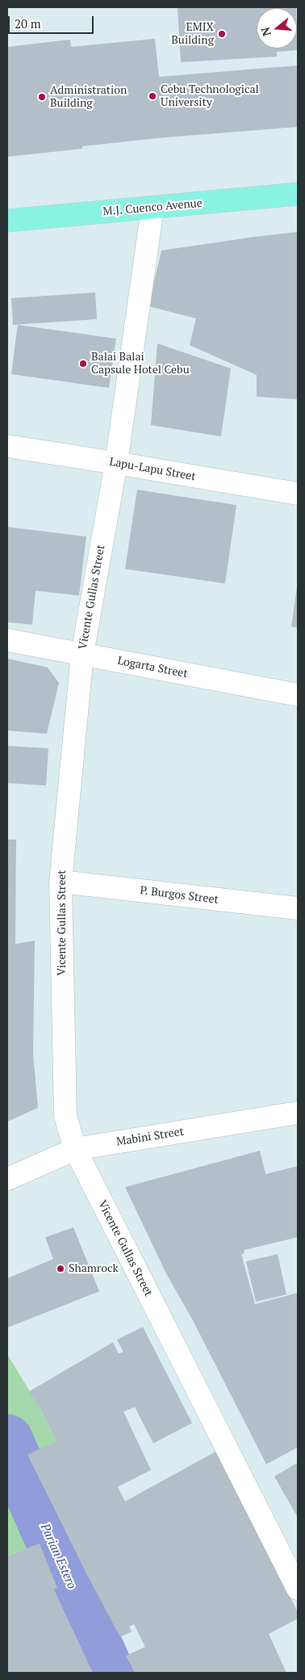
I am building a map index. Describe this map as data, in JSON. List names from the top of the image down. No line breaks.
{"streets":{"main road":["M.J. Cuenco Avenue"],"street":["Lapu-Lapu Street","Vicente Gullas Street","Logarta Street","P. Burgos Street","Mabini Street"]},"crossings":[["M.J. Cuenco Avenue","Vicente Gullas Street"],["Lapu-Lapu Street","Vicente Gullas Street"],["Vicente Gullas Street","Logarta Street"],["Vicente Gullas Street","P. Burgos Street"],["Vicente Gullas Street","Mabini Street"]],"water":["Parian Estero"],"places":["EMIX Building","Cebu Technological University","Administration Building","Balai Balai Capsule Hotel Cebu","Shamrock"],"scale_bar":"20 m","north":"left"}
